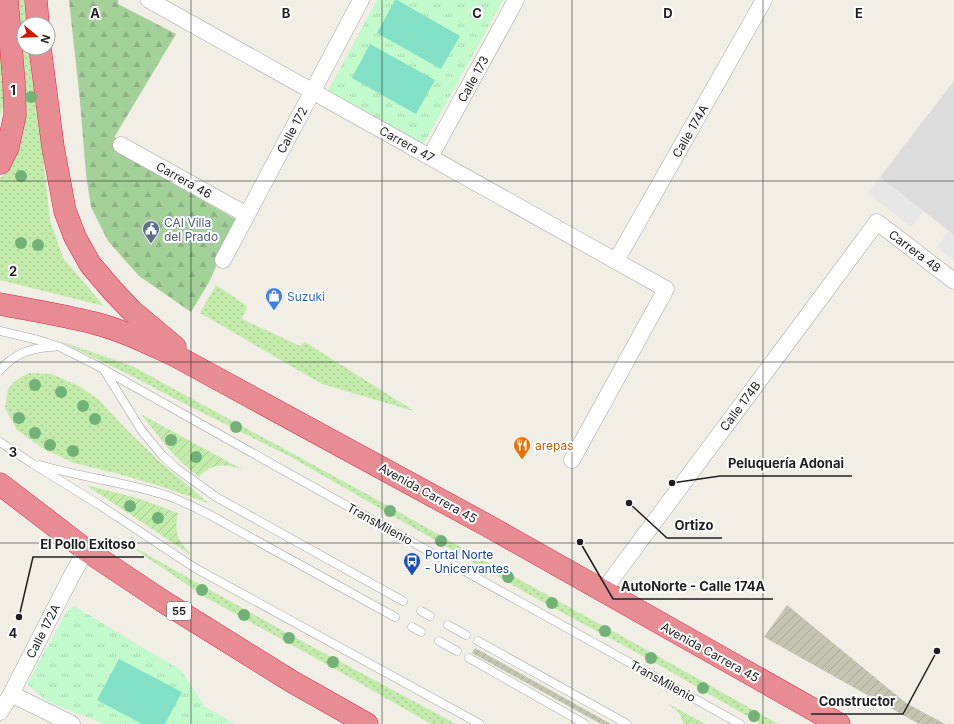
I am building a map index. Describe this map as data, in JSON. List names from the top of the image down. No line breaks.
{"streets":{"highway":["Avenida Carrera 45","55"],"street":["Calle 173","Calle 172","Calle 174A","Carrera 47","Carrera 46","Carrera 48","Calle 174B","Calle 172A"],"lane":["TransMilenio"]},"crossings":[["Calle 173","Carrera 47"],["Calle 172","Carrera 47"],["Calle 172","Carrera 46"],["Calle 174A","Carrera 47"],["Carrera 48","Calle 174B"],["Calle 174B","Avenida Carrera 45"],["55","Calle 172A"]],"places":{"public building":["CAI Villa del Prado"],"shop":["Suzuki"],"restaurant":["arepas"],"other":["Peluquería Adonai","Ortizo","AutoNorte - Calle 174A","El Pollo Exitoso","Constructor"],"bus stop":["Portal Norte - Unicervantes"]},"north":"right","grid":{"columns":["A","B","C","D","E"],"rows":["1","2","3","4"]}}
